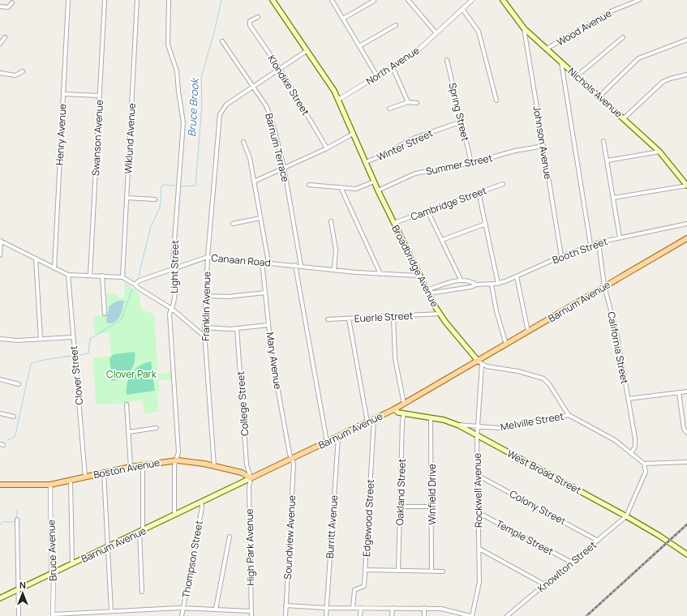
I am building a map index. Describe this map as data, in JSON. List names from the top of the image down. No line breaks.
{"streets":{"main road":["Nichols Avenue","Broadbridge Avenue","Barnum Avenue","Boston Avenue","West Broad Street"],"street":["Wood Avenue","North Avenue","Klondike Street","Spring Street","Henry Avenue","Swanson Avenue","Wiklund Avenue","Johnson Avenue","Winter Street","Barnum Terrace","Summer Street","Cambridge Street","Booth Street","Canaan Road","Light Street","Franklin Avenue","Euerle Street","California Street","Mary Avenue","Clover Street","College Street","Melville Street","Rockwell Avenue","Oakland Street","Winfield Drive","Colony Street","Edgewood Street","Burritt Avenue","Soundview Avenue","Temple Street","High Park Avenue","Bruce Avenue","Thompson Street","Knowlton Street"]},"crossings":[["Wood Avenue","Nichols Avenue"],["North Avenue","Broadbridge Avenue"],["Nichols Avenue","Johnson Avenue"],["Spring Street","Winter Street"],["Spring Street","Summer Street"],["Johnson Avenue","Summer Street"],["Johnson Avenue","Booth Street"],["Winter Street","Broadbridge Avenue"],["Barnum Terrace","Canaan Road"],["Barnum Terrace","Franklin Avenue"],["Summer Street","Broadbridge Avenue"],["Cambridge Street","Broadbridge Avenue"],["Booth Street","Broadbridge Avenue"],["Booth Street","California Street"],["Canaan Road","Broadbridge Avenue"],["Canaan Road","Light Street"],["Canaan Road","Franklin Avenue"],["Canaan Road","Mary Avenue"],["Broadbridge Avenue","Barnum Avenue"],["Broadbridge Avenue","Euerle Street"],["Broadbridge Avenue","Rockwell Avenue"],["Light Street","Barnum Avenue"],["Light Street","Boston Avenue"],["Barnum Avenue","California Street"],["Barnum Avenue","Mary Avenue"],["Barnum Avenue","College Street"],["Barnum Avenue","Boston Avenue"],["Barnum Avenue","West Broad Street"],["Barnum Avenue","Rockwell Avenue"],["Barnum Avenue","Edgewood Street"],["Barnum Avenue","Burritt Avenue"],["Barnum Avenue","Soundview Avenue"],["Barnum Avenue","High Park Avenue"],["Barnum Avenue","Bruce Avenue"],["Barnum Avenue","Thompson Street"],["Franklin Avenue","Boston Avenue"],["Mary Avenue","Soundview Avenue"],["Clover Street","Boston Avenue"],["College Street","Boston Avenue"],["College Street","High Park Avenue"],["Melville Street","West Broad Street"],["Melville Street","Rockwell Avenue"],["Boston Avenue","High Park Avenue"],["Boston Avenue","Bruce Avenue"],["West Broad Street","Rockwell Avenue"],["West Broad Street","Oakland Street"],["West Broad Street","Winfield Drive"],["West Broad Street","Knowlton Street"],["Rockwell Avenue","Colony Street"],["Rockwell Avenue","Temple Street"],["Colony Street","Knowlton Street"],["Temple Street","Knowlton Street"]],"water":["Bruce Brook"],"parks":["Clover Park"],"north":"top"}
